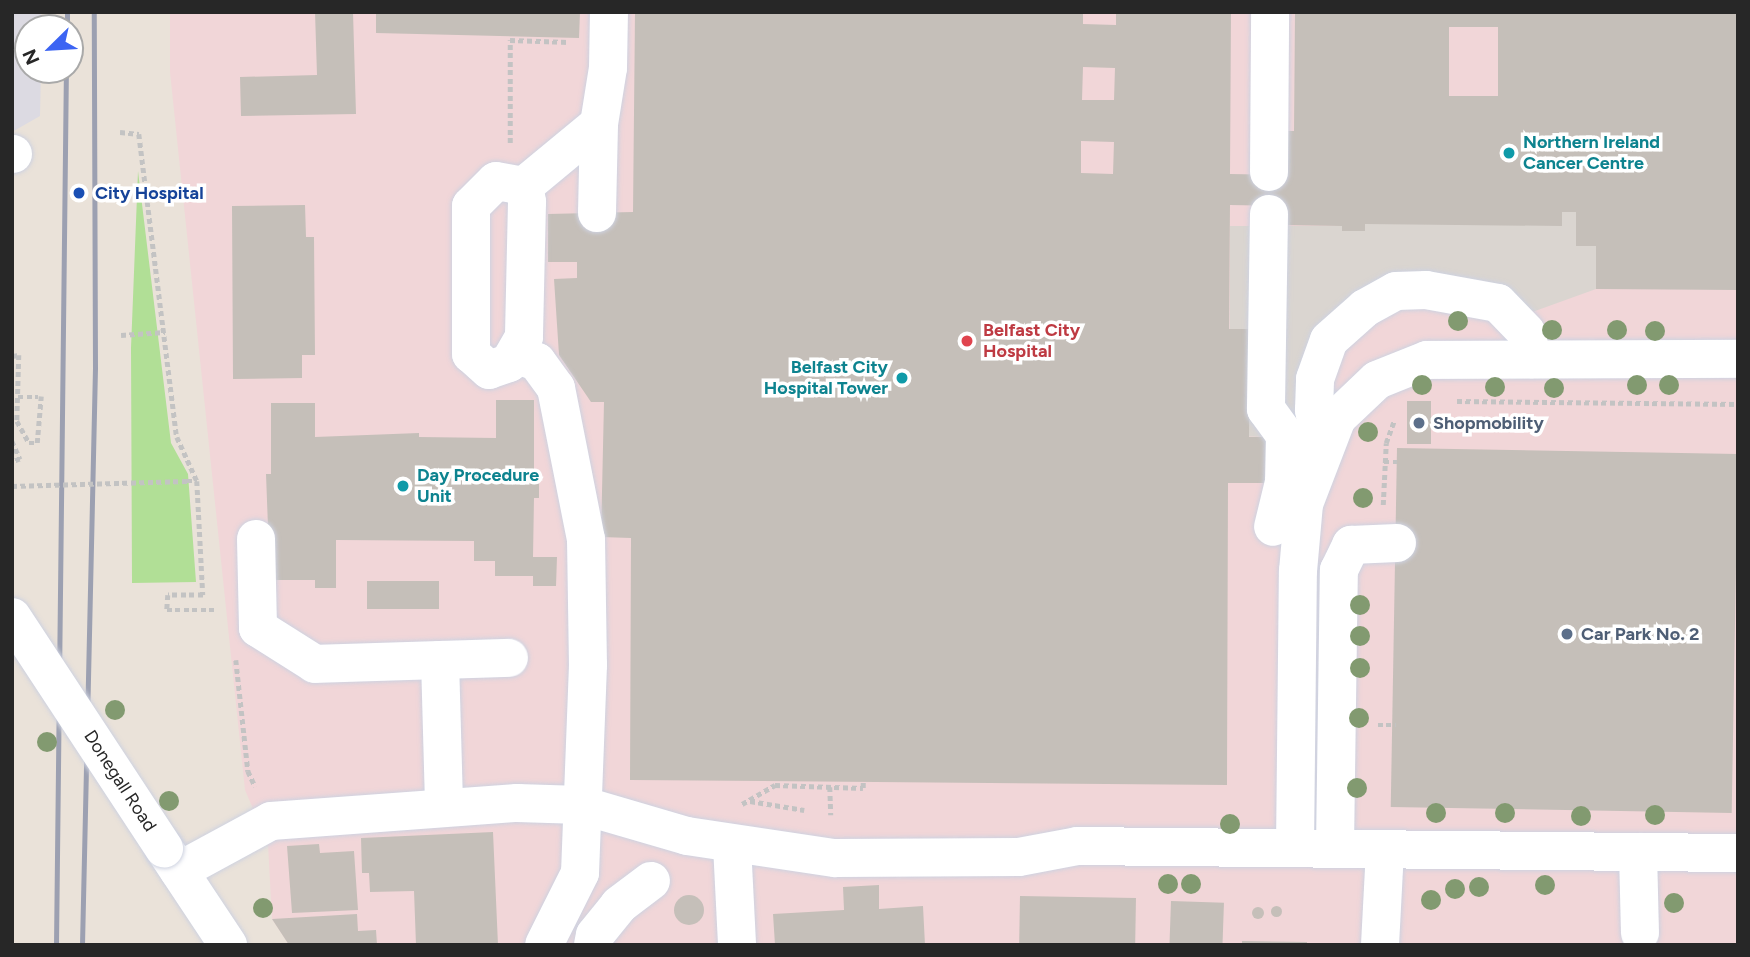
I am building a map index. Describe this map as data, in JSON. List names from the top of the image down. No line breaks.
{"streets":{"street":["Donegall Road"]},"places":["Northern Ireland Cancer Centre","City Hospital","Belfast City Hospital","Belfast City Hospital Tower","Shopmobility","Day Procedure Unit","Car Park No. 2"],"north":"bottom left"}
